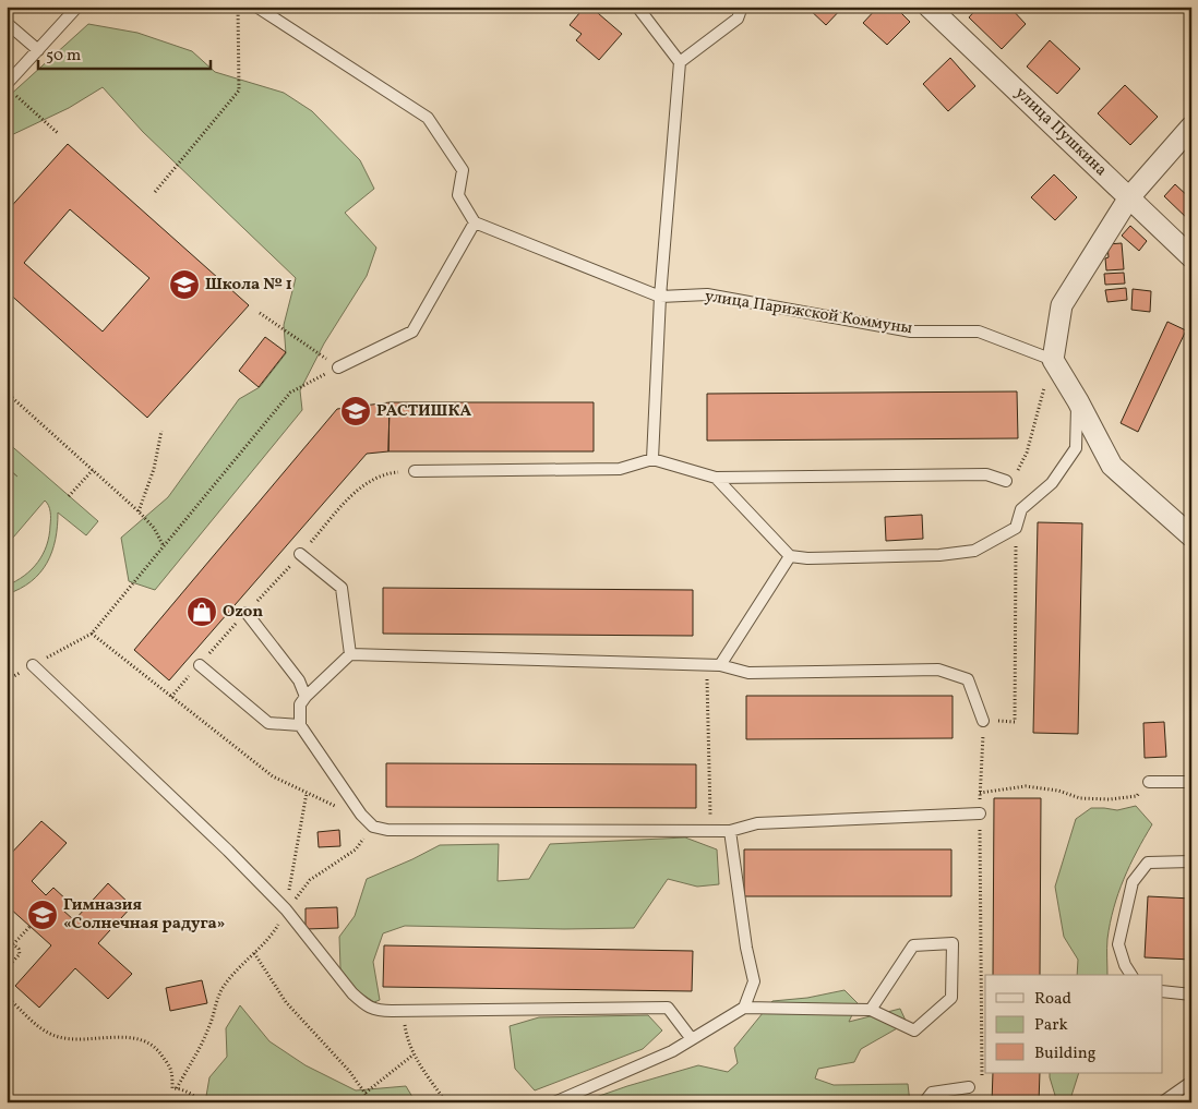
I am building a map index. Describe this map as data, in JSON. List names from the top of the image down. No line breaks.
{"streets":{"street":["улица Пушкина"],"lane":["улица Парижской Коммуны"]},"places":{"school or university":["Школа № 1","РАСТИШКА","Гимназия «Солнечная радуга»"],"shop":["Ozon"]},"legend":["Road","Park","Building"],"scale_bar":"50 m"}
